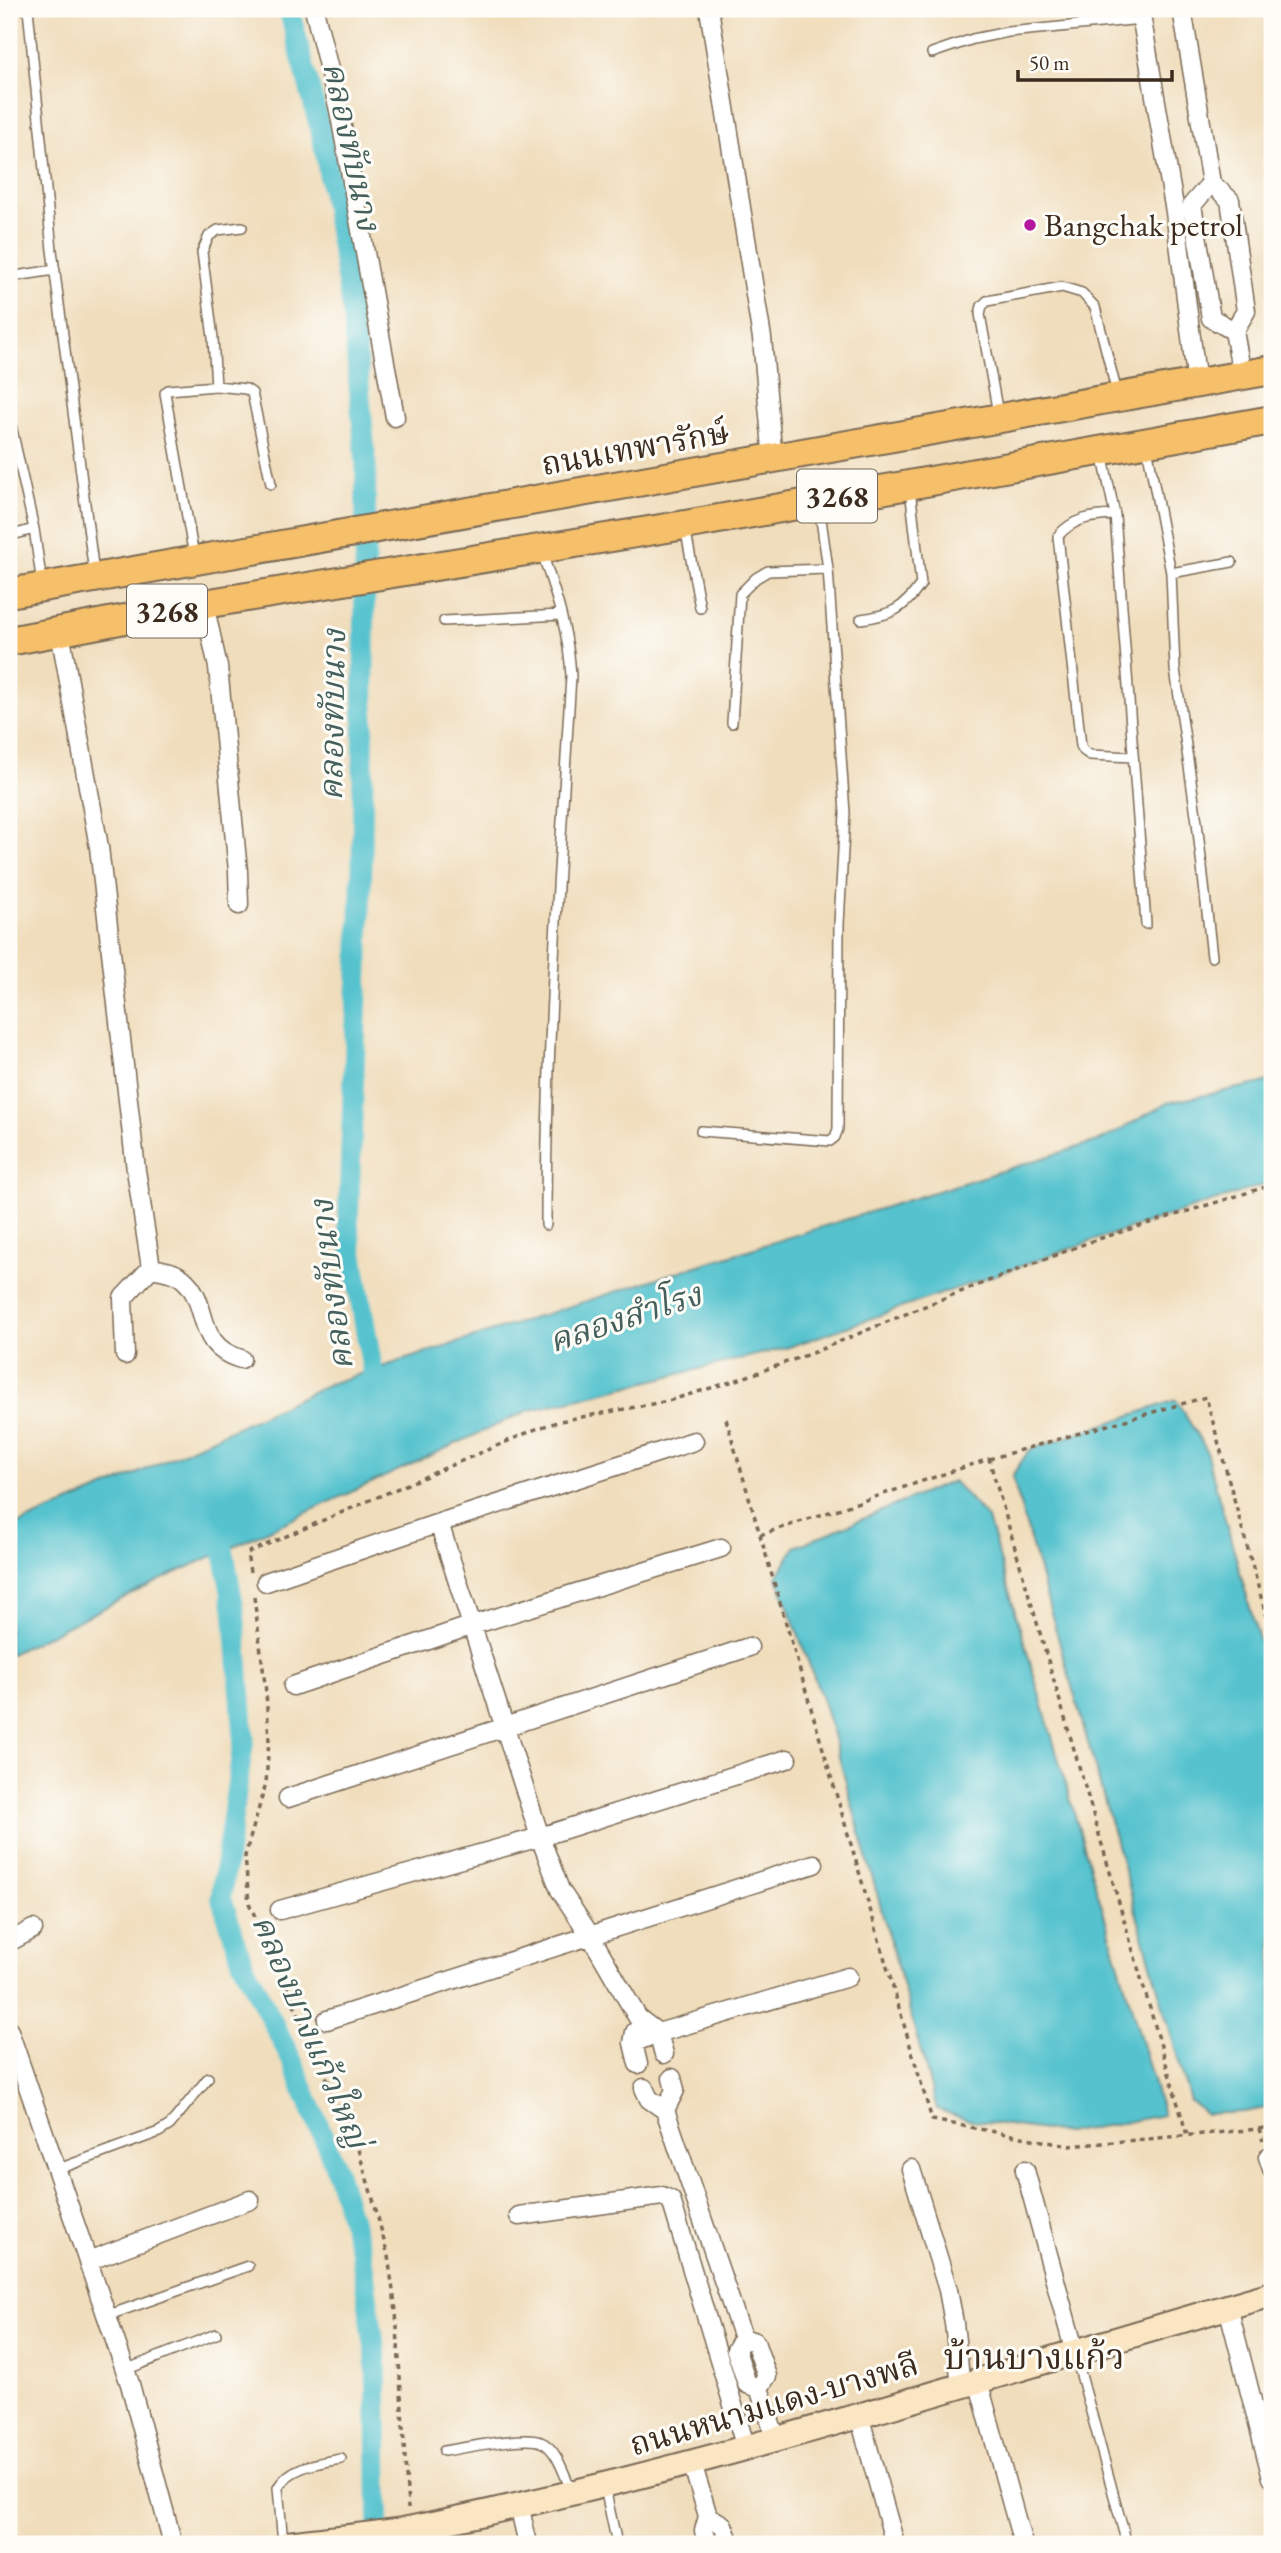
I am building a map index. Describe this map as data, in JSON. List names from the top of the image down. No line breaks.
{"streets":{"main road":["ถนนเทพารักษ์","3268","ถนนหนามแดง-บางพลี"]},"districts":["บ้านบางแก้ว"],"water":["คลองทับนาง","คลองสำโรง","คลองบางแก้วใหญ่"],"places":["Bangchak petrol"],"scale_bar":"50 m"}
